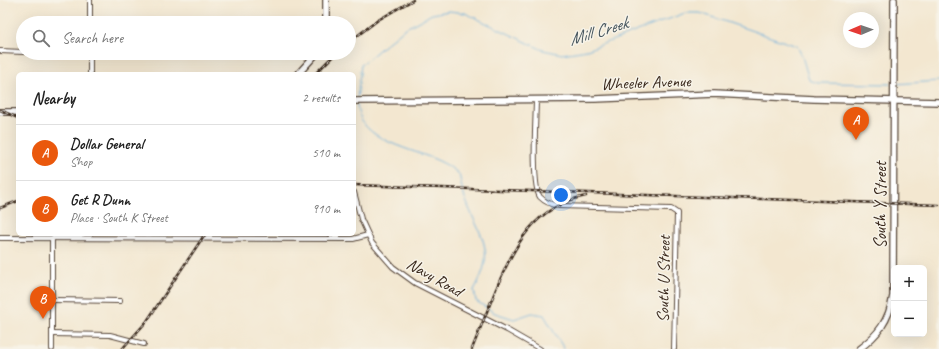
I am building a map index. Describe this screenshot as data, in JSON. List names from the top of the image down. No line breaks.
{"streets":{"main road":["Wheeler Avenue","South Y Street"],"street":["Navy Road","South U Street"]},"crossings":[["Wheeler Avenue","South Y Street"],["Wheeler Avenue","South U Street"]],"water":["Mill Creek"],"north":"left","page":{"search":"Search here","heading":["Nearby","2 results"],"pins":["A","B"],"list":[{"mark":"A","name":"Dollar General","note":"Shop","value":"510 m"},{"mark":"B","name":"Get R Dunn","note":"Place · South K Street","value":"910 m"}],"map_buttons":["+","−"]}}
